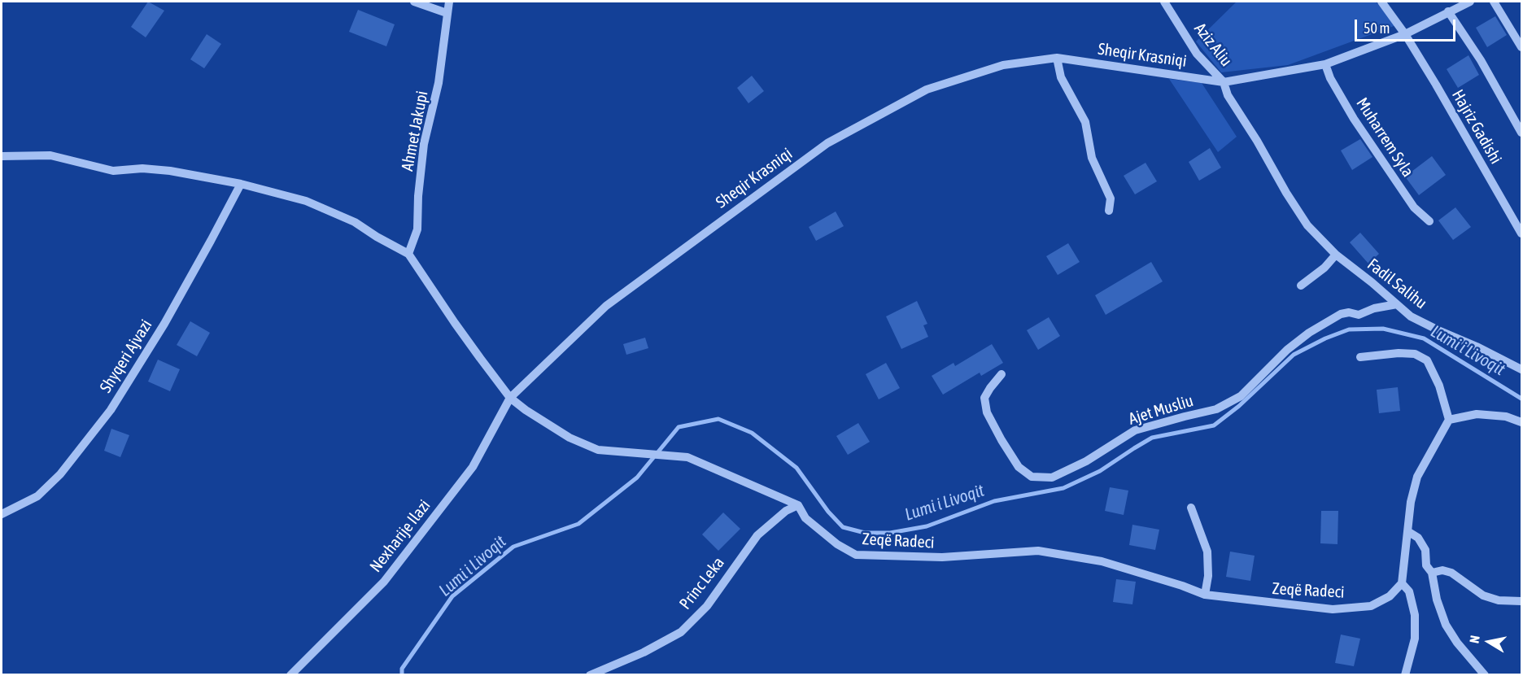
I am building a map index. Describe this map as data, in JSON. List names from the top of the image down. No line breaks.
{"streets":{"street":["Aziz Aliu","Sheqir Krasniqi","Hajriz Gadishi","Ahmet Jakupi","Muharrem Syla","Fadil Salihu","Shyqeri Ajvazi","Ajet Musliu","Nexharije Ilazi","Zeqë Radeci","Princ Leka"]},"crossings":[["Aziz Aliu","Sheqir Krasniqi"],["Aziz Aliu","Fadil Salihu"],["Sheqir Krasniqi","Fadil Salihu"],["Sheqir Krasniqi","Nexharije Ilazi"],["Fadil Salihu","Ajet Musliu"],["Zeqë Radeci","Princ Leka"]],"water":["Lumi i Livoqit"],"scale_bar":"50 m","north":"left"}
